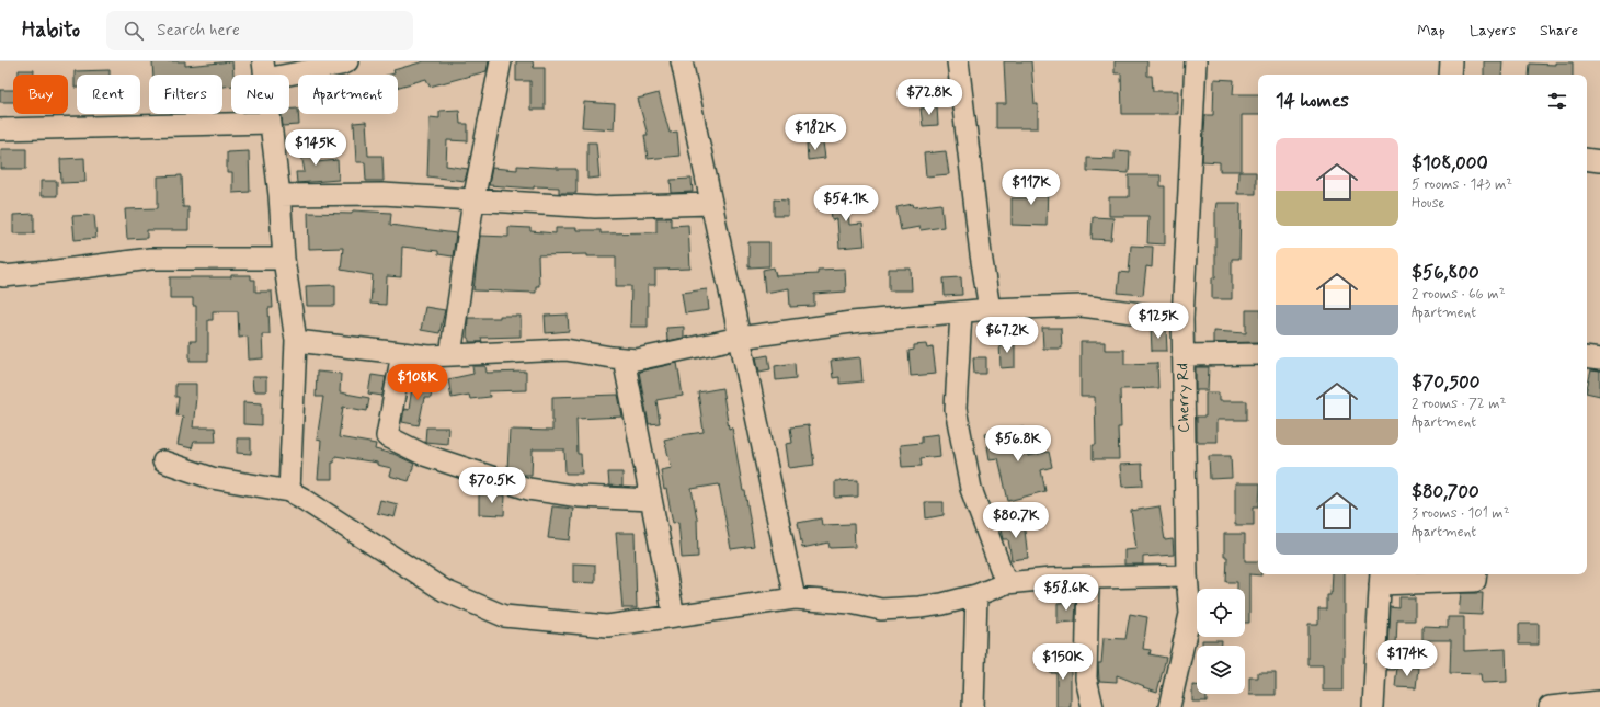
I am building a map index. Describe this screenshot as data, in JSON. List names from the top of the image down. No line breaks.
{"streets":{"street":["Cherry Rd"]},"page":{"header":"Habito","search":"Search here","nav":["Map","Layers","Share"],"chip":["Buy","Rent","Filters","New","Apartment"],"heading":"14 homes","price":["$72.8K","$182K","$145K","$117K","$54.1K","$125K","$67.2K","$108K","$56.8K","$70.5K","$80.7K","$58.6K","$174K","$150K"],"list":[{"name":"$108,000","note":"5 rooms · 143 m² · House"},{"name":"$56,800","note":"2 rooms · 66 m² · Apartment"},{"name":"$70,500","note":"2 rooms · 72 m² · Apartment"},{"name":"$80,700","note":"3 rooms · 101 m² · Apartment"}]}}
